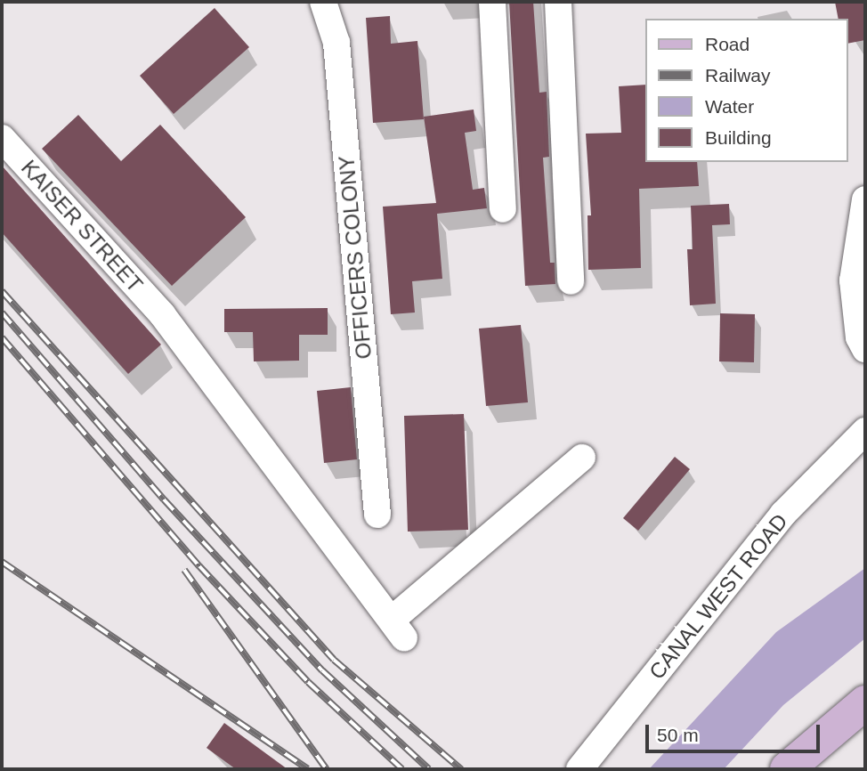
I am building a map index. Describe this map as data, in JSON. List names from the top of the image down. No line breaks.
{"streets":{"street":["KAISER STREET","OFFICERS COLONY","CANAL WEST ROAD"]},"legend":["Road","Railway","Water","Building"],"scale_bar":"50 m"}
